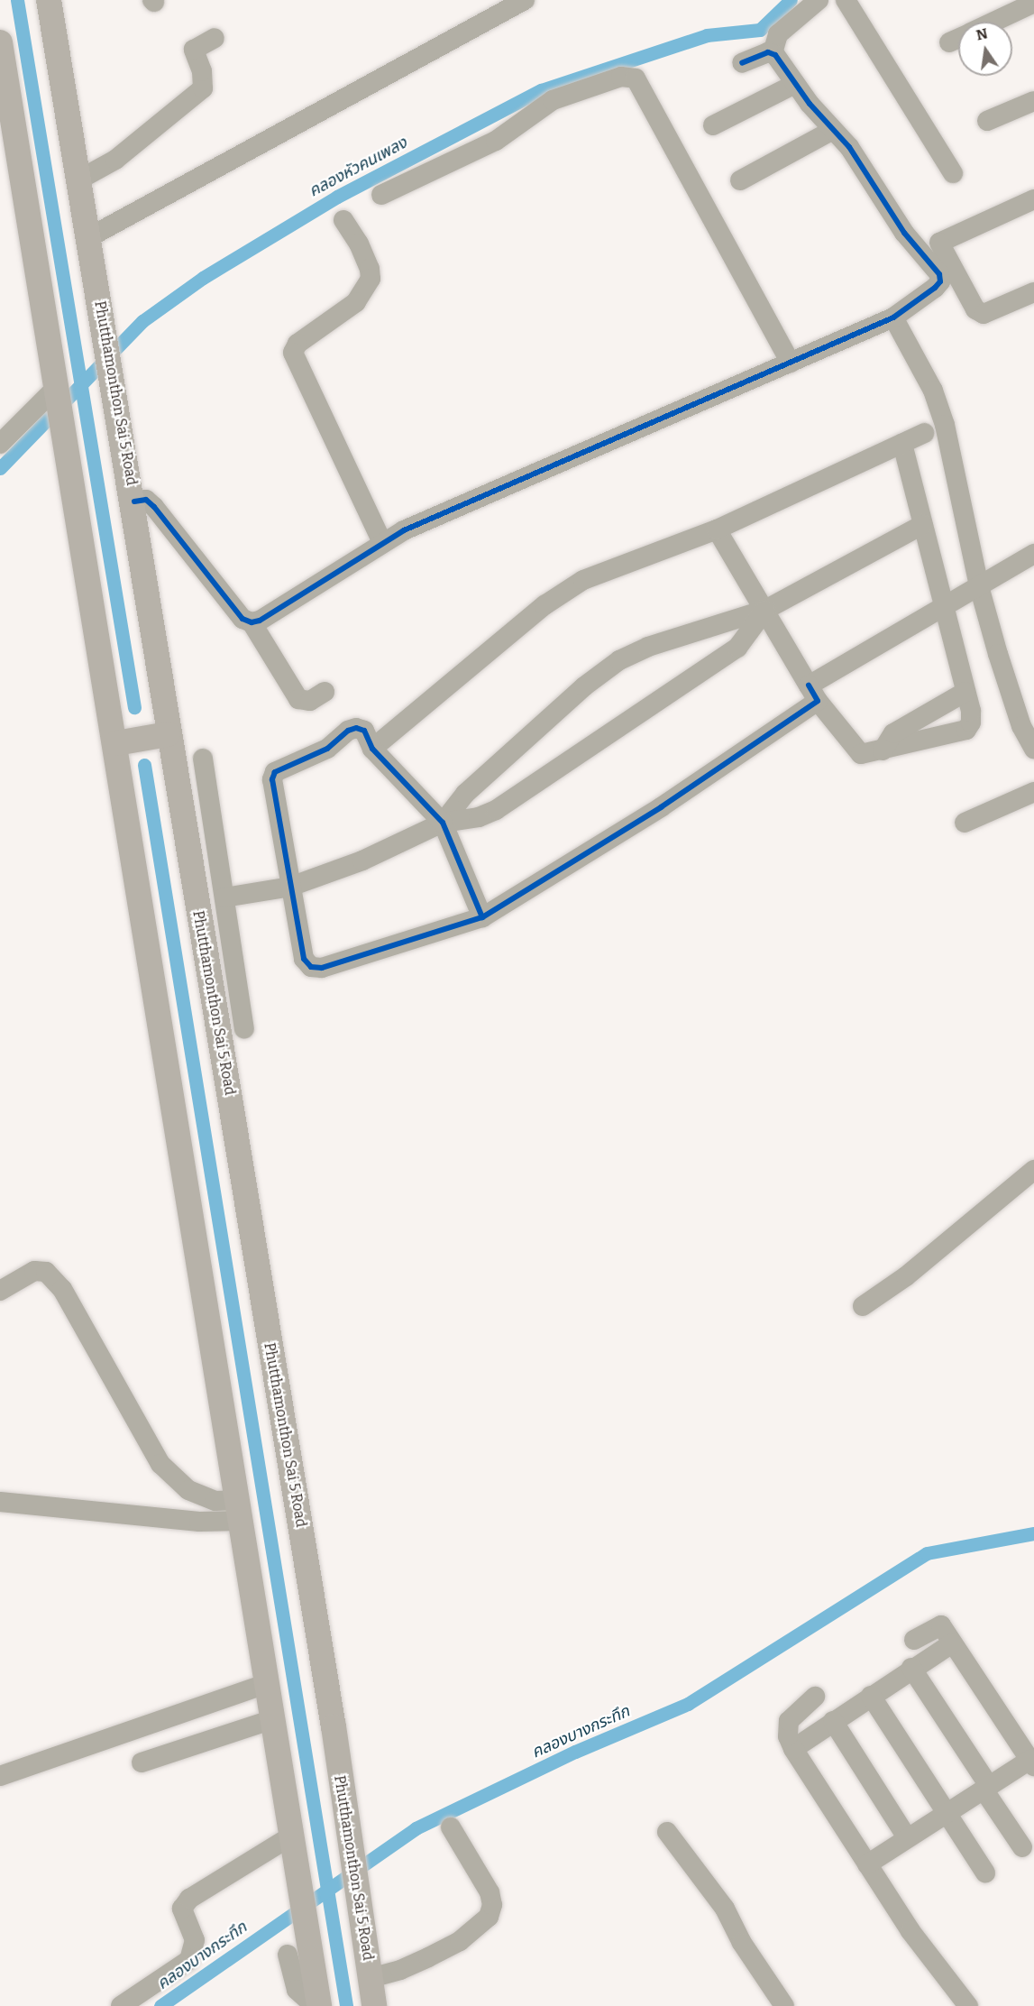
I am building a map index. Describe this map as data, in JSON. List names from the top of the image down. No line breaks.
{"streets":{"main road":["Phutthamonthon Sai 5 Road"]},"water":["คลองหัวคนเพลง","คลองบางกระทึก"],"north":"top"}
